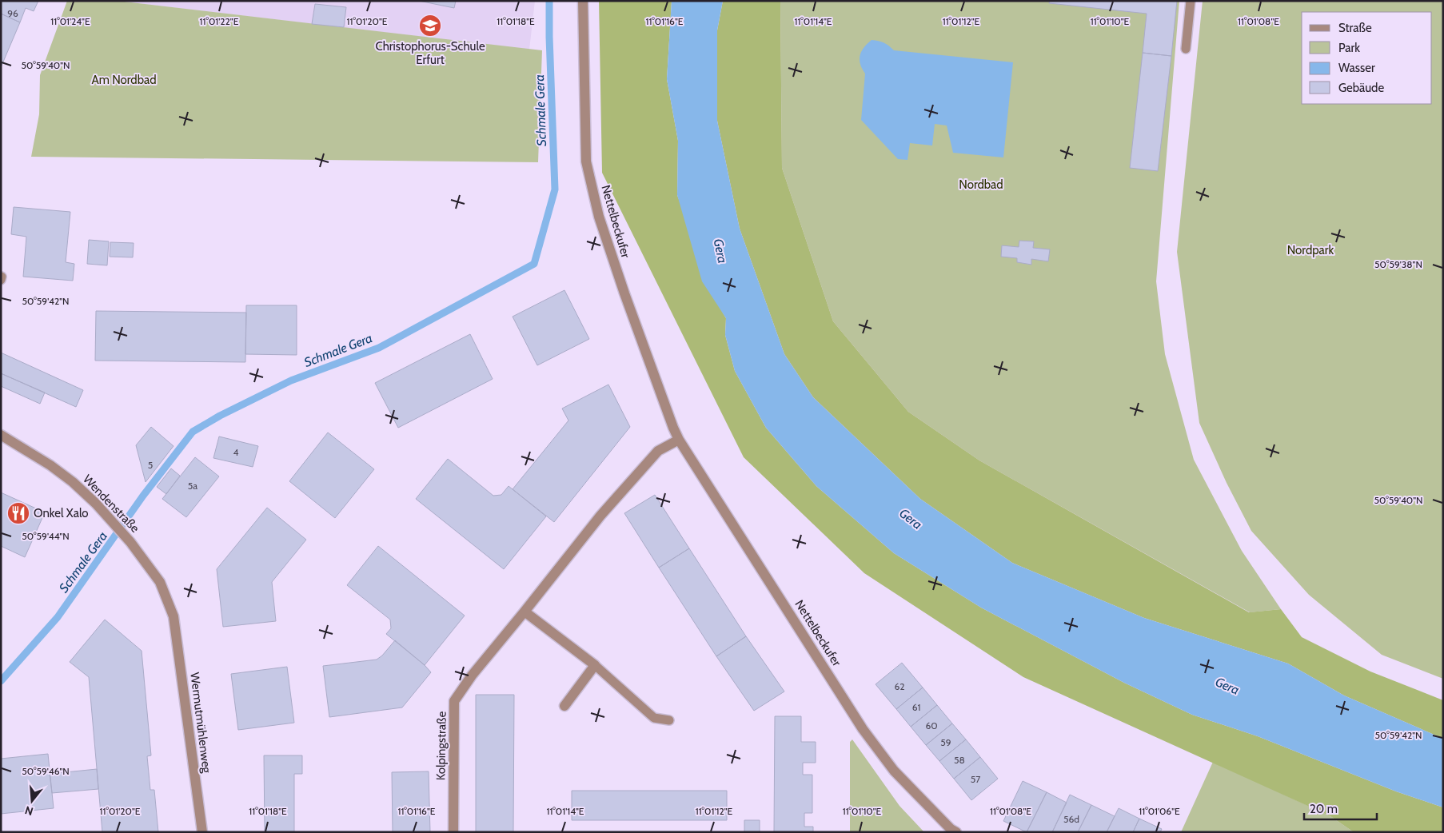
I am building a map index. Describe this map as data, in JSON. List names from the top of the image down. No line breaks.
{"streets":{"street":["Nettelbeckufer","Wendenstraße","Wermutmühlenweg","Kolpingstraße"]},"crossings":[["Wendenstraße","Wermutmühlenweg"]],"water":["Schmale Gera","Gera"],"parks":["Am Nordbad","Nordbad","Nordpark"],"places":{"school or university":["Christophorus-Schule Erfurt"],"restaurant":["Onkel Xalo"]},"house_numbers":["96","4","5","5a","62","61","60","59","58","57","56d"],"legend":["Straße","Park","Wasser","Gebäude"],"scale_bar":"20 m","north":"bottom","coordinates":["11°01'24\"E","11°01'22\"E","11°01'20\"E","11°01'18\"E","11°01'16\"E","11°01'14\"E","11°01'12\"E","11°01'10\"E","11°01'08\"E","50°59'40\"N","50°59'38\"N","50°59'42\"N","50°59'44\"N","50°59'46\"N","11°01'06\"E"]}
